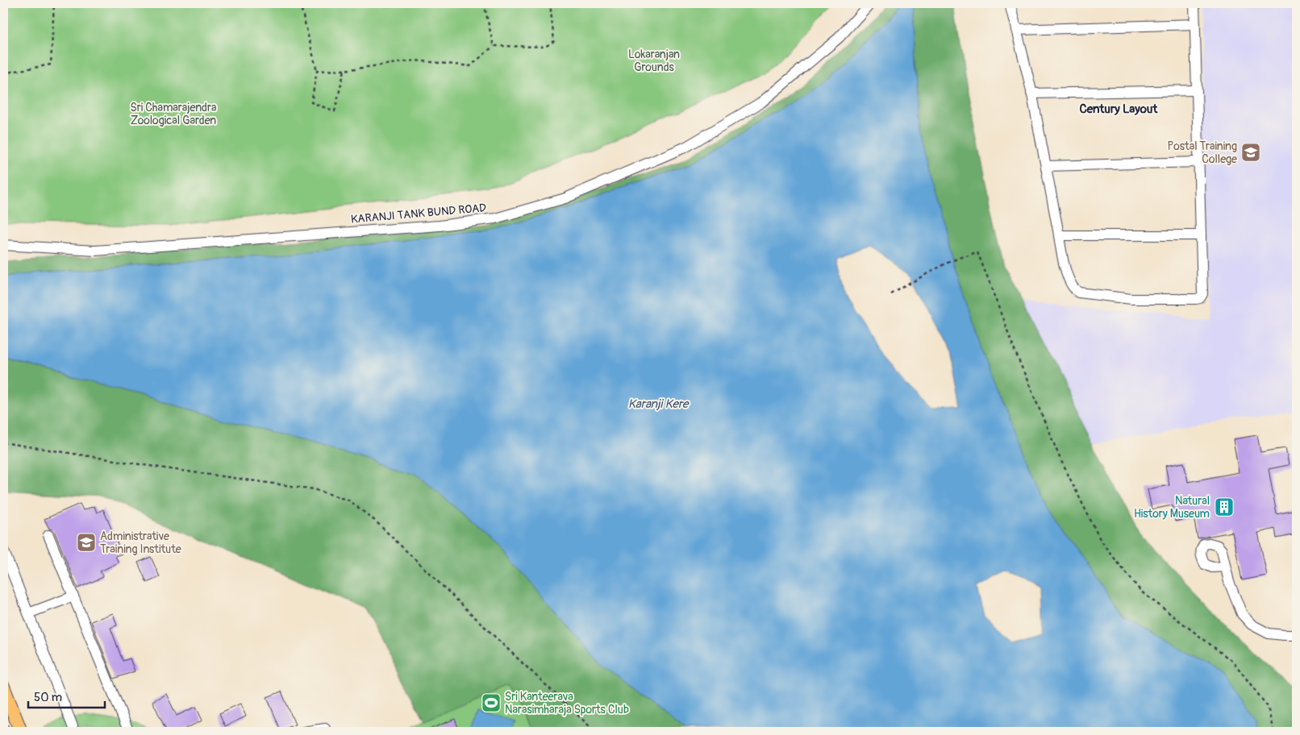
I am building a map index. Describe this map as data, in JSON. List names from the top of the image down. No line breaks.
{"streets":{"street":["KARANJI TANK BUND ROAD"]},"districts":["Century Layout"],"water":["Karanji Kere"],"parks":["Lokaranjan Grounds","Sri Chamarajendra Zoological Garden"],"places":{"school or university":["Postal Training College","Administrative Training Institute"],"building":["Natural History Museum"],"sports":["Sri Kanteerava Narasimharaja Sports Club"]},"scale_bar":"50 m"}
